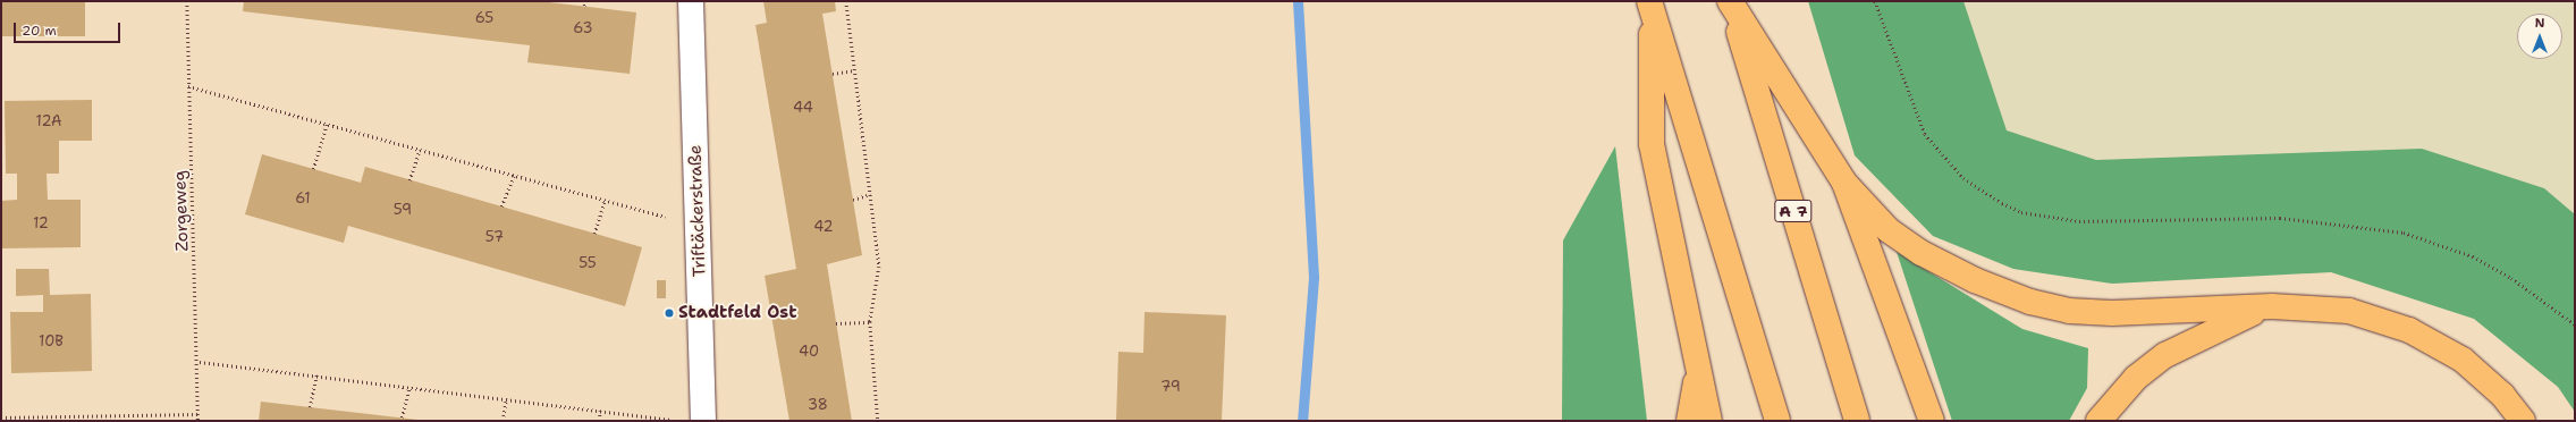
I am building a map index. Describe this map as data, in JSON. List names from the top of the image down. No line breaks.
{"streets":{"highway":["A 7"],"street":["Triftäckerstraße"],"path":["Zorgeweg"]},"places":["Stadtfeld Ost"],"house_numbers":["65","63","44","12A","61","59","12","42","57","55","10B","40","79","38"],"scale_bar":"20 m","north":"top"}
